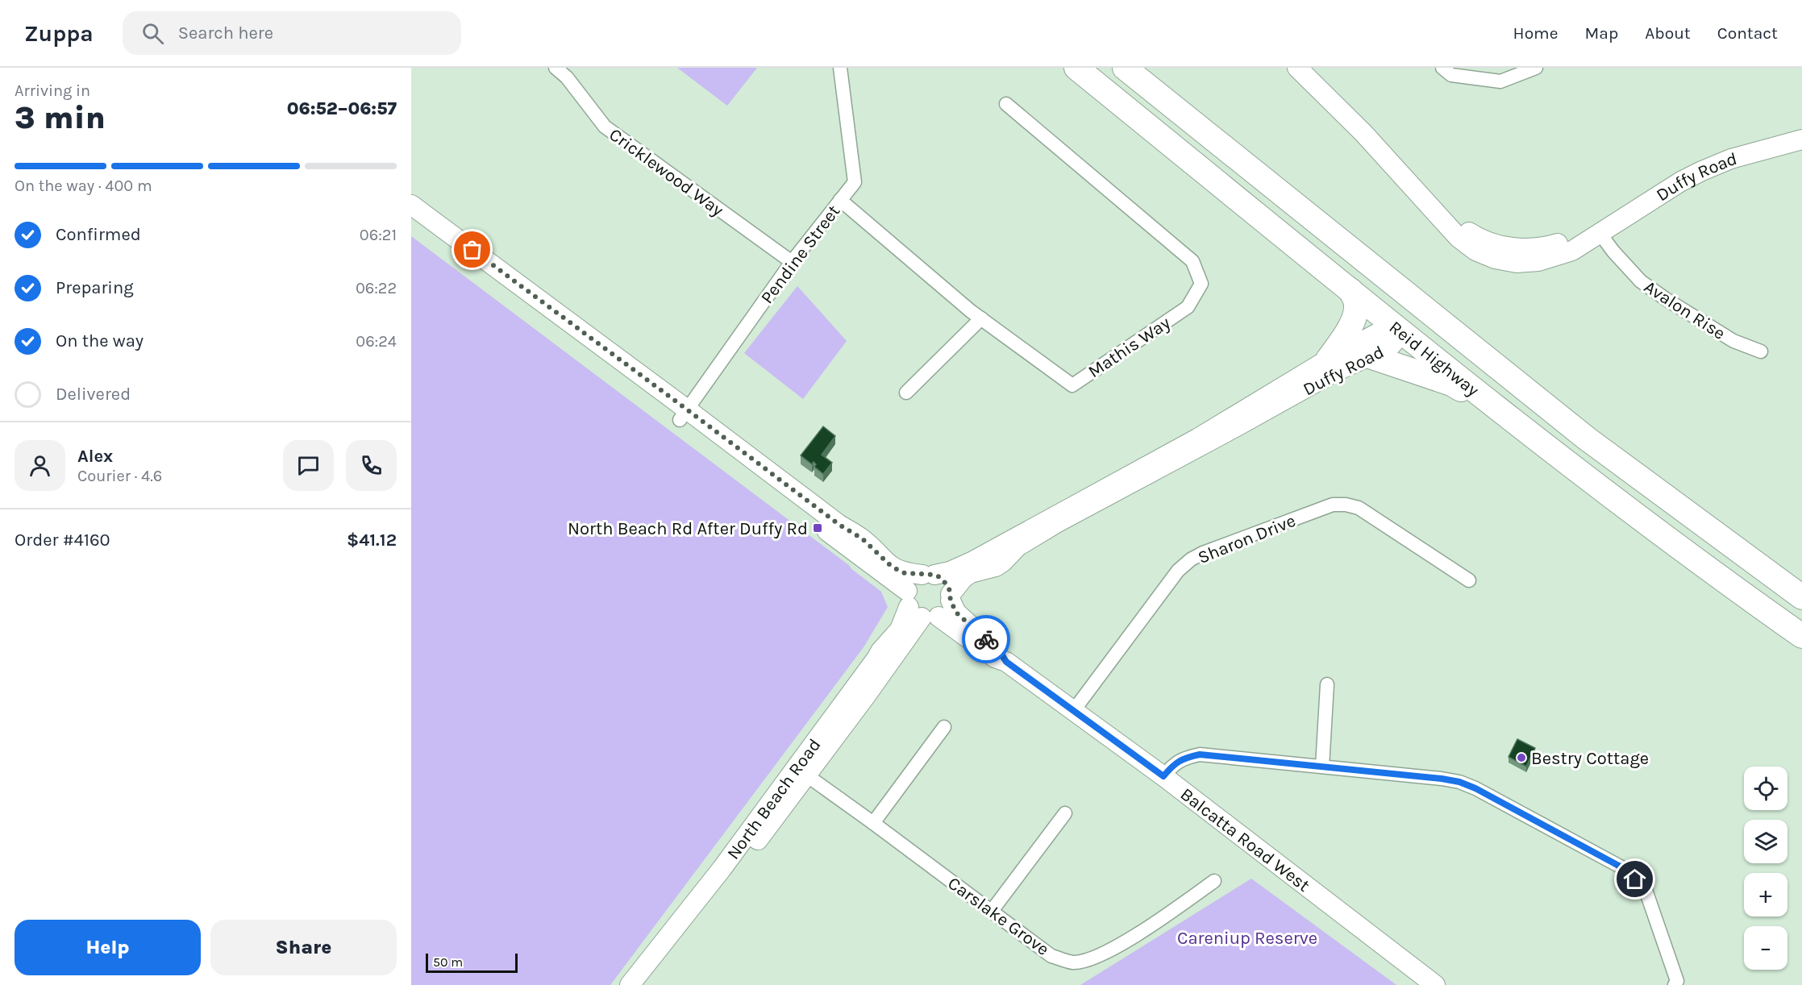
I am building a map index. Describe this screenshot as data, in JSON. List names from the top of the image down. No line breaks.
{"streets":{"highway":["Reid Highway"],"main road":["Duffy Road","North Beach Road","Balcatta Road West"],"street":["Cricklewood Way","Pendine Street","Avalon Rise","Mathis Way","Sharon Drive","Carslake Grove"]},"crossings":[["Cricklewood Way","Pendine Street"],["Duffy Road","Avalon Rise"],["Duffy Road","Reid Highway"],["Duffy Road","North Beach Road"],["Duffy Road","Balcatta Road West"],["Pendine Street","Mathis Way"],["Sharon Drive","Balcatta Road West"],["North Beach Road","Balcatta Road West"],["North Beach Road","Carslake Grove"]],"parks":["Careniup Reserve"],"places":{"transit":["North Beach Rd After Duffy Rd"],"other":["Bestry Cottage"]},"scale_bar":"50 m","page":{"header":"Zuppa","search":"Search here","nav":["Home","Map","About","Contact"],"heading":["3 min","Arriving in","06:52–06:57"],"panel":["Alex","Courier · 4.6","Order #4160","$41.12"],"bar":"On the way · 400 m","list":[["Confirmed","06:21"],["Preparing","06:22"],["On the way","06:24"],"Delivered"],"map_buttons":["+","−"],"buttons":["Help","Share"],"scale":"50 m"}}
